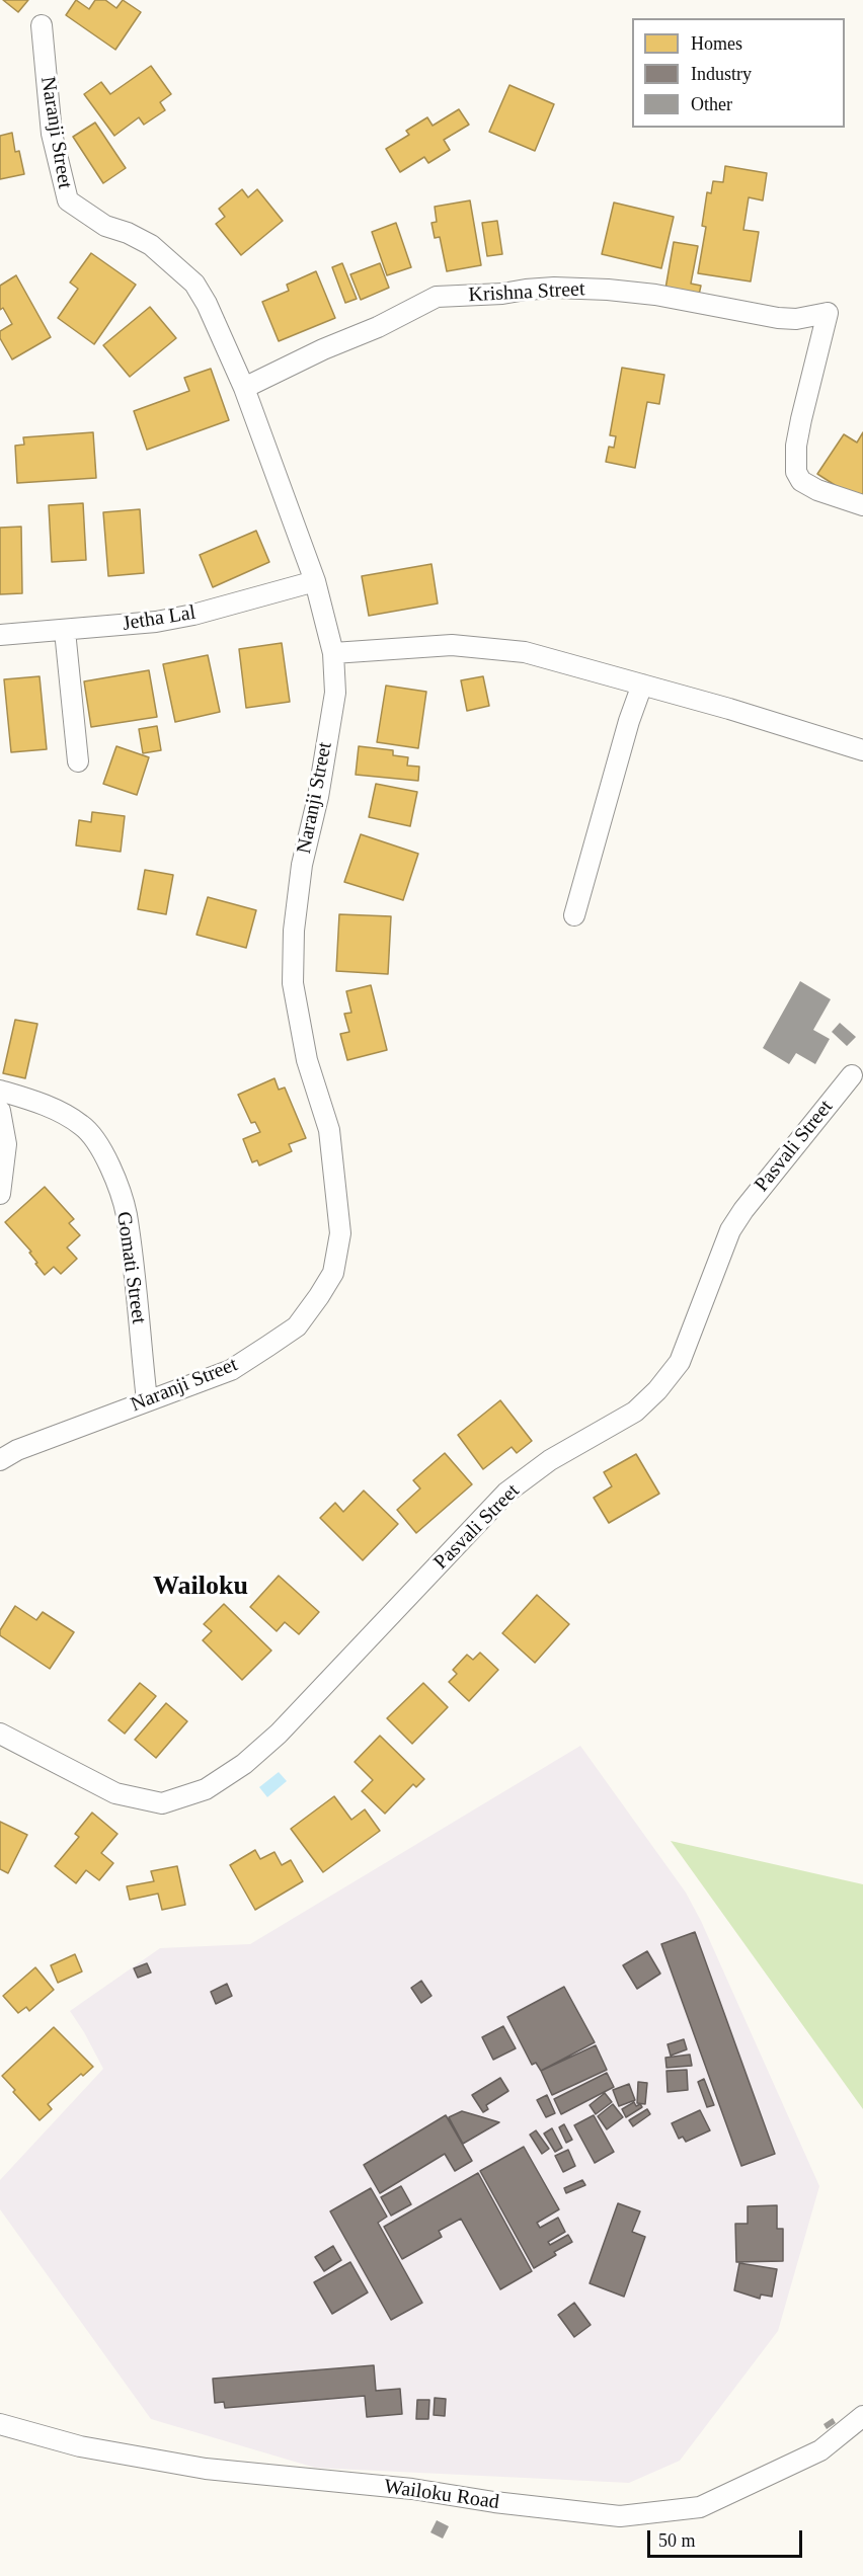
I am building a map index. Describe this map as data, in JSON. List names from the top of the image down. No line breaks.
{"streets":{"street":["Naranji Street","Krishna Street","Jetha Lal","Pasvali Street","Gomati Street","Wailoku Road"]},"crossings":[["Naranji Street","Krishna Street"],["Naranji Street","Jetha Lal"],["Naranji Street","Gomati Street"]],"districts":["Wailoku"],"legend":["Homes","Industry","Other"],"scale_bar":"50 m"}
